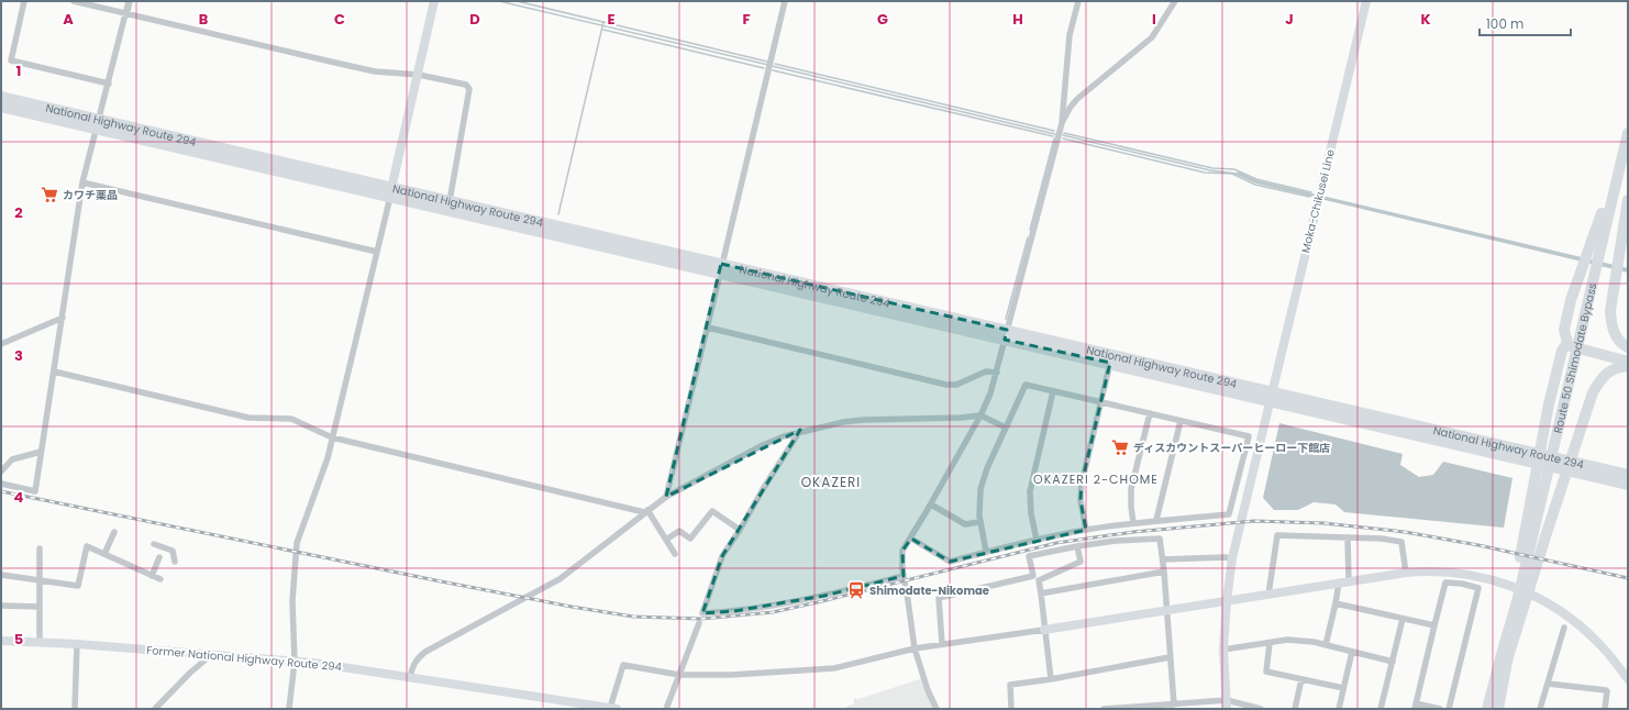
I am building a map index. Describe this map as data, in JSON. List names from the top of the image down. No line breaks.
{"streets":{"highway":["National Highway Route 294","Route 50 Shimodate Bypass"],"street":["Moka-Chikusei Line","Former National Highway Route 294"]},"crossings":[["National Highway Route 294","Moka-Chikusei Line"]],"districts":["OKAZERI 2-CHOME","OKAZERI"],"places":{"supermarket":["カワチ薬品","ディスカウントスーパーヒーロー下館店"],"station":["Shimodate-Nikomae"]},"scale_bar":"100 m","grid":{"columns":["A","B","C","D","E","F","G","H","I","J","K"],"rows":["1","2","3","4","5"]}}
